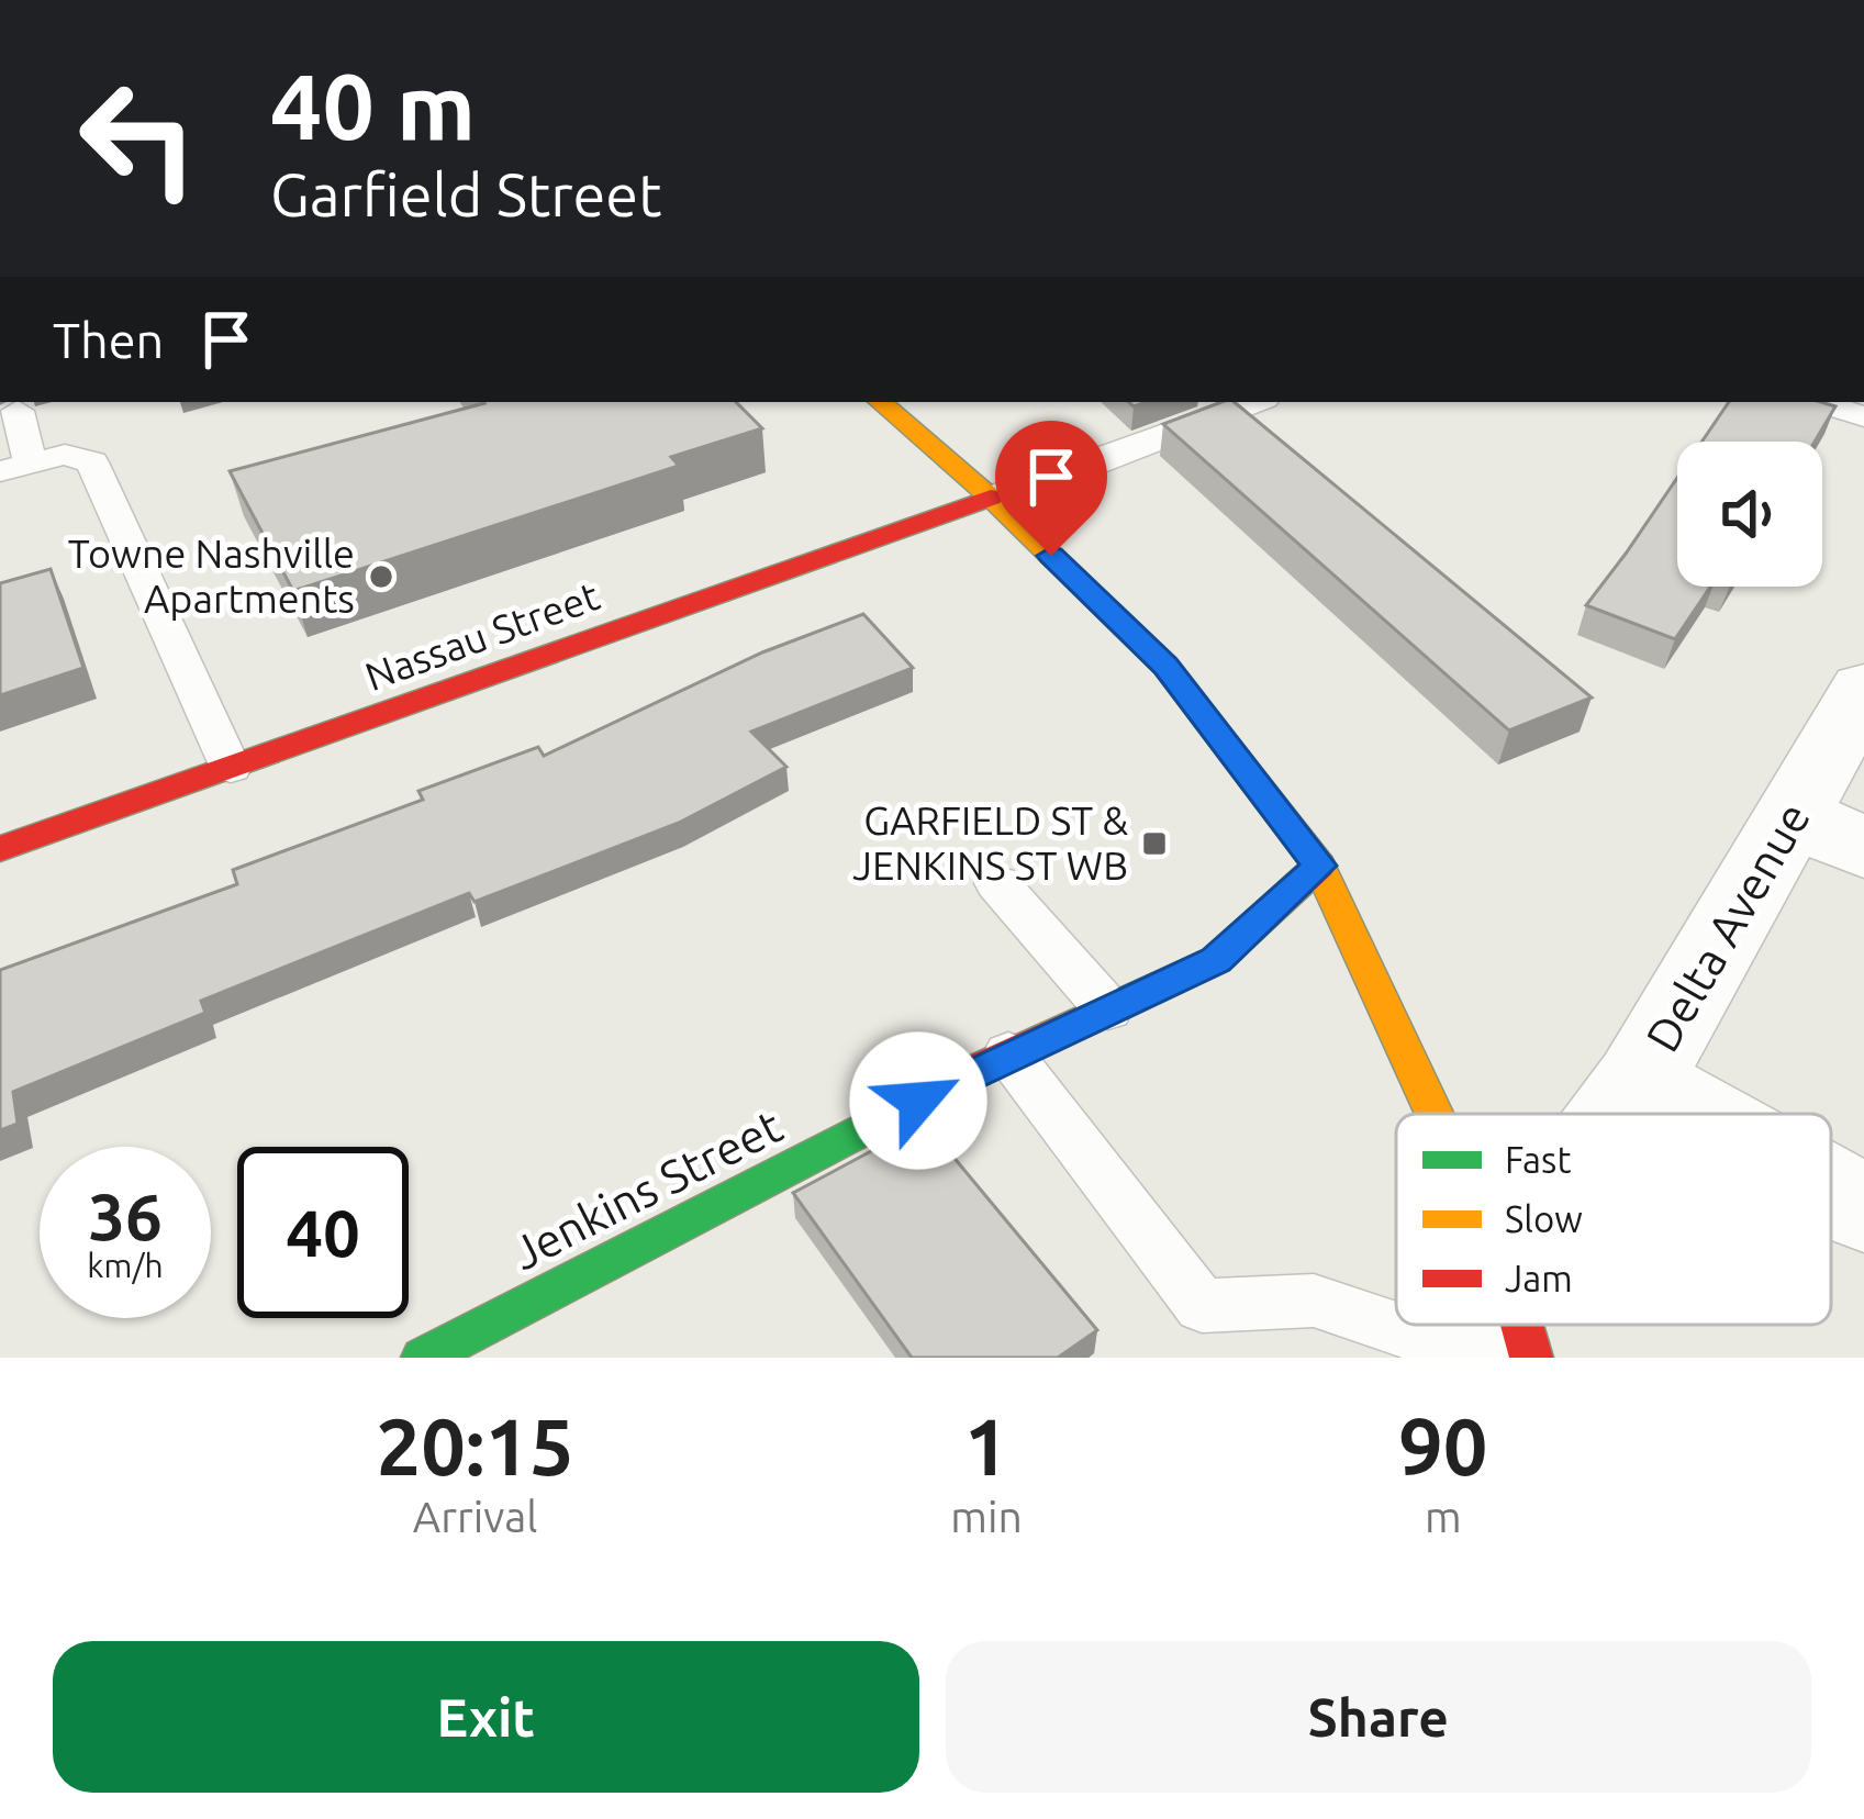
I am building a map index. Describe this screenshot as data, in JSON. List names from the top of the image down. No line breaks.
{"streets":{"street":["Nassau Street","Delta Avenue","Jenkins Street"]},"places":{"other":["Towne Nashville Apartments"],"transit":["GARFIELD ST & JENKINS ST WB"]},"legend":["Fast","Slow","Jam"],"page":{"turn":["40 m","Garfield Street"],"then":"Then","speed":"36 km/h","limit":"40","eta":["20:15","Arrival","1","min","90","m"],"buttons":["Exit","Share"]}}
